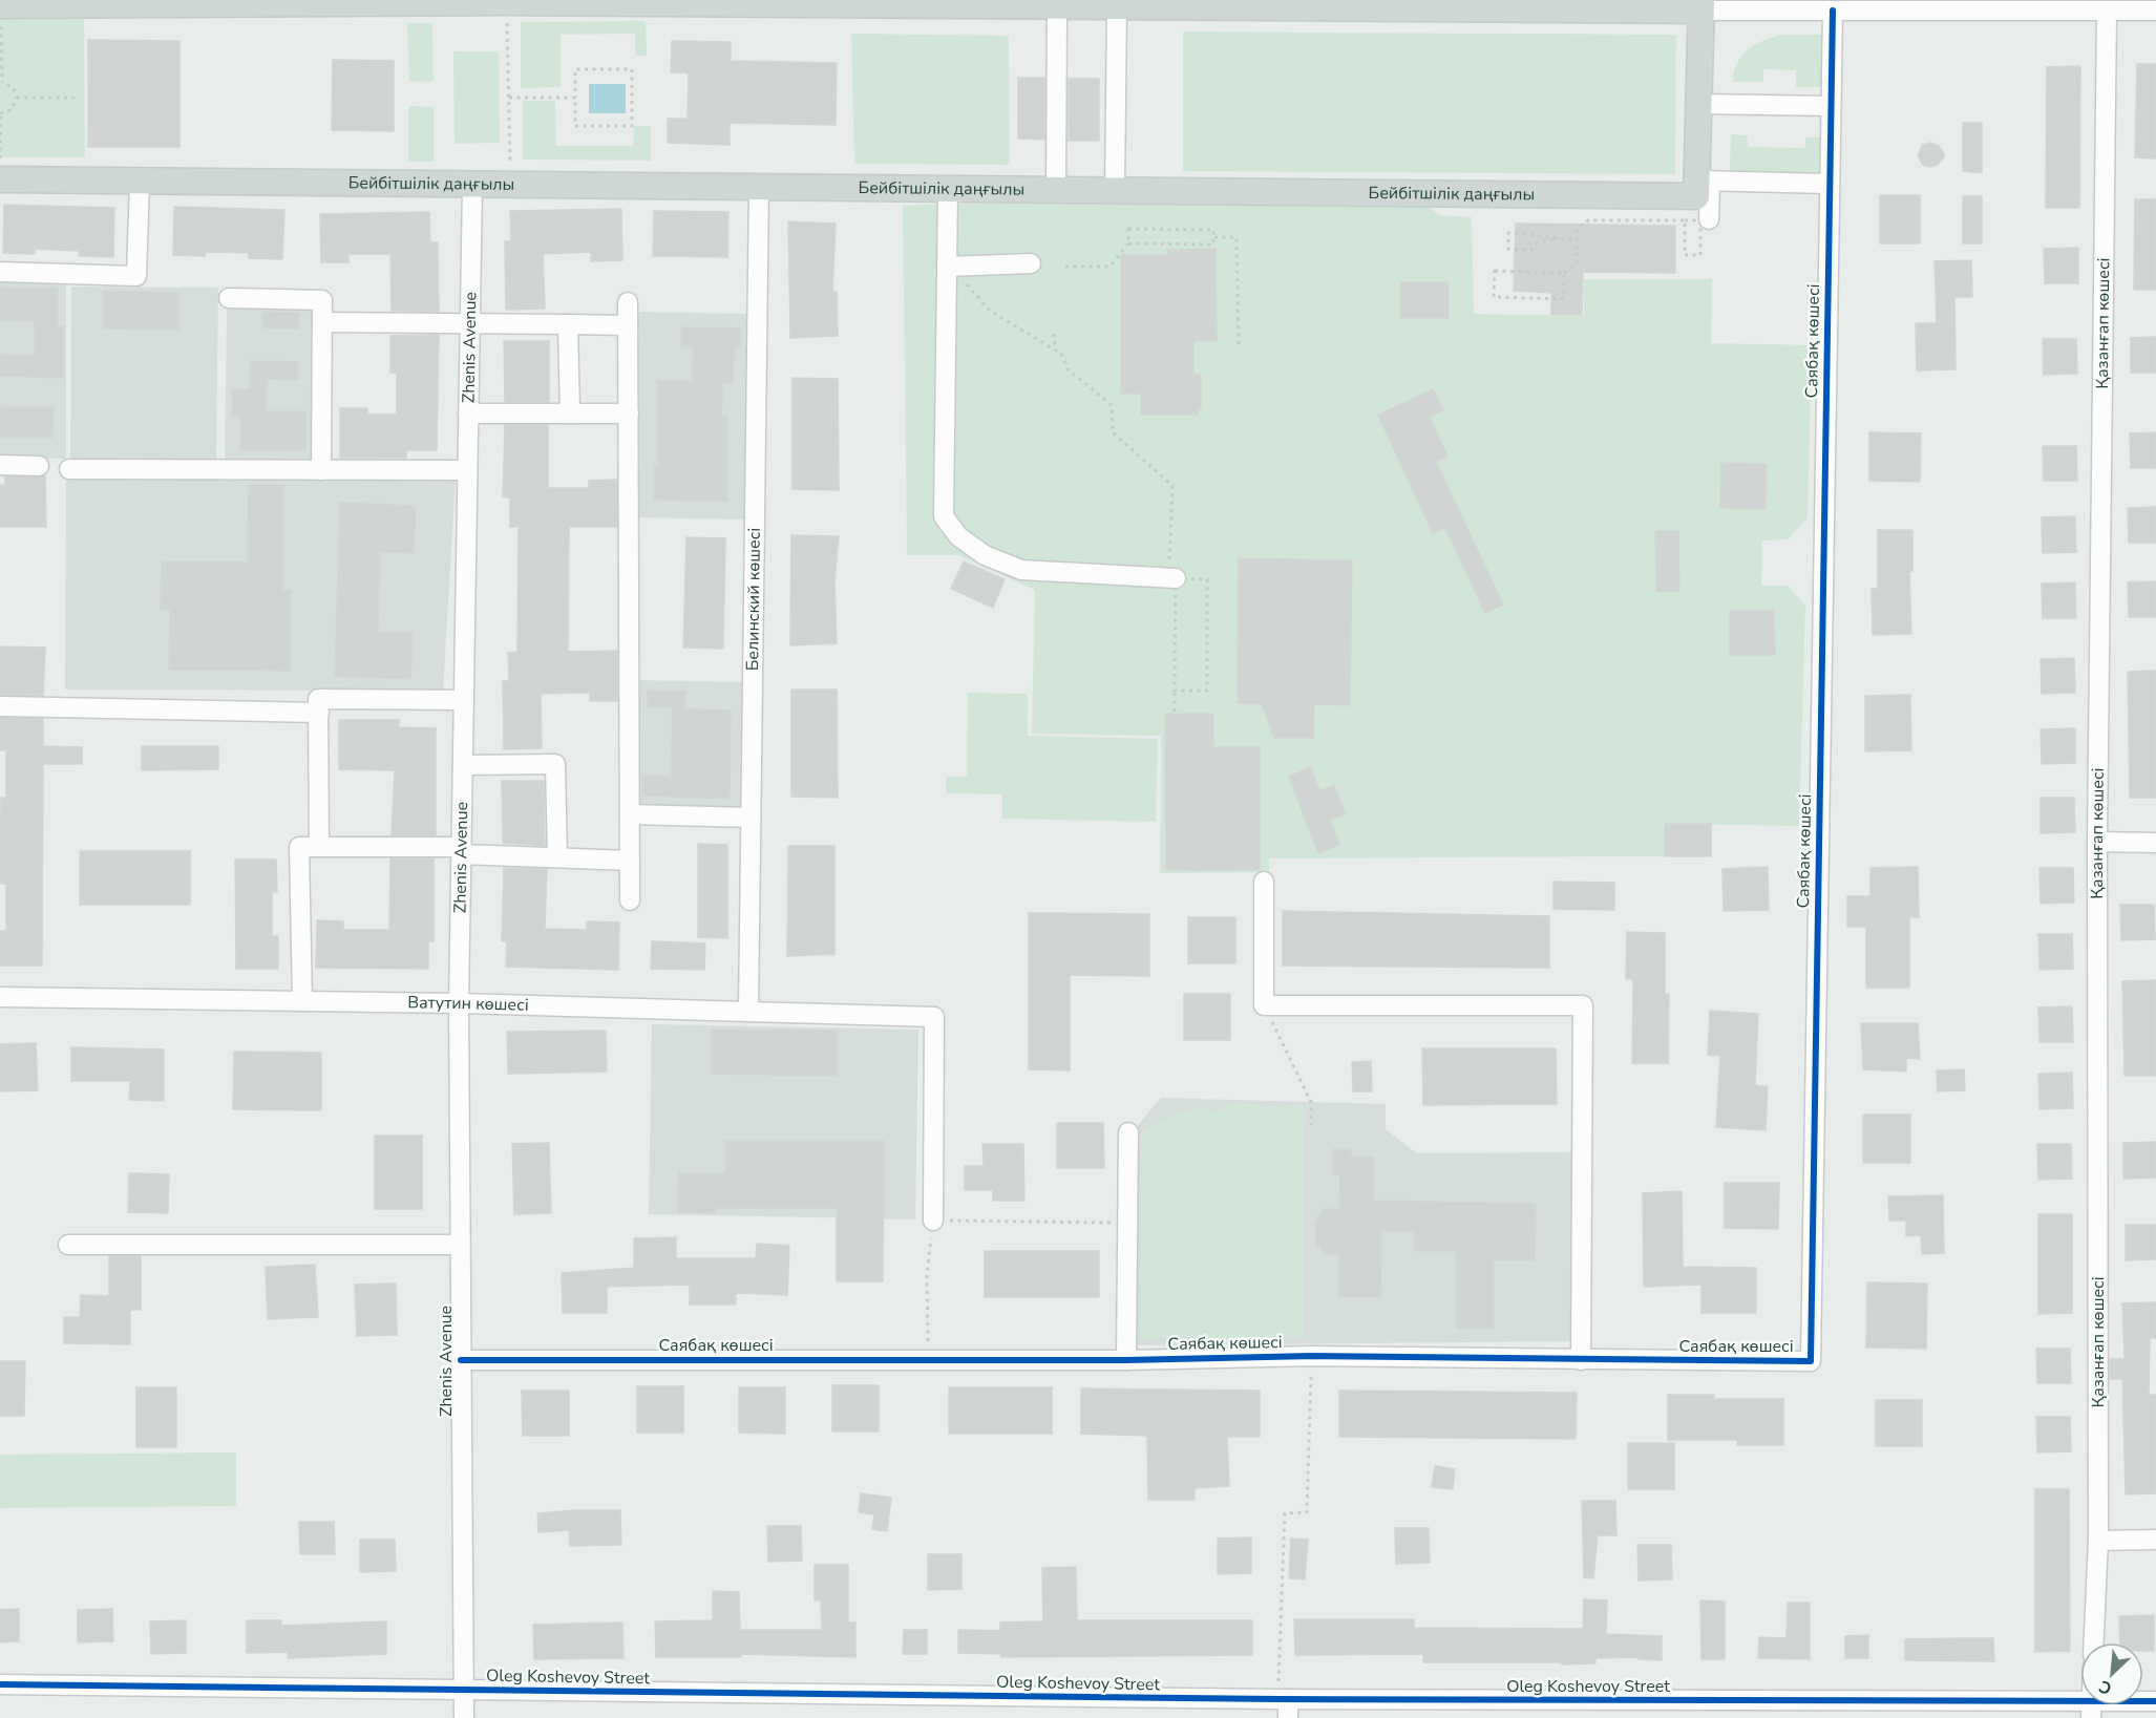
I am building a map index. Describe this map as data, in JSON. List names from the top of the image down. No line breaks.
{"streets":{"main road":["Бейбітшілік даңғылы"],"street":["Қазанғап көшесі","Саябақ көшесі","Zhenis Avenue","Белинский көшесі","Ватутин көшесі","Oleg Koshevoy Street"]},"crossings":[["Бейбітшілік даңғылы","Zhenis Avenue"],["Бейбітшілік даңғылы","Белинский көшесі"],["Саябақ көшесі","Zhenis Avenue"],["Zhenis Avenue","Ватутин көшесі"],["Zhenis Avenue","Oleg Koshevoy Street"],["Белинский көшесі","Ватутин көшесі"]],"north":"bottom left"}
